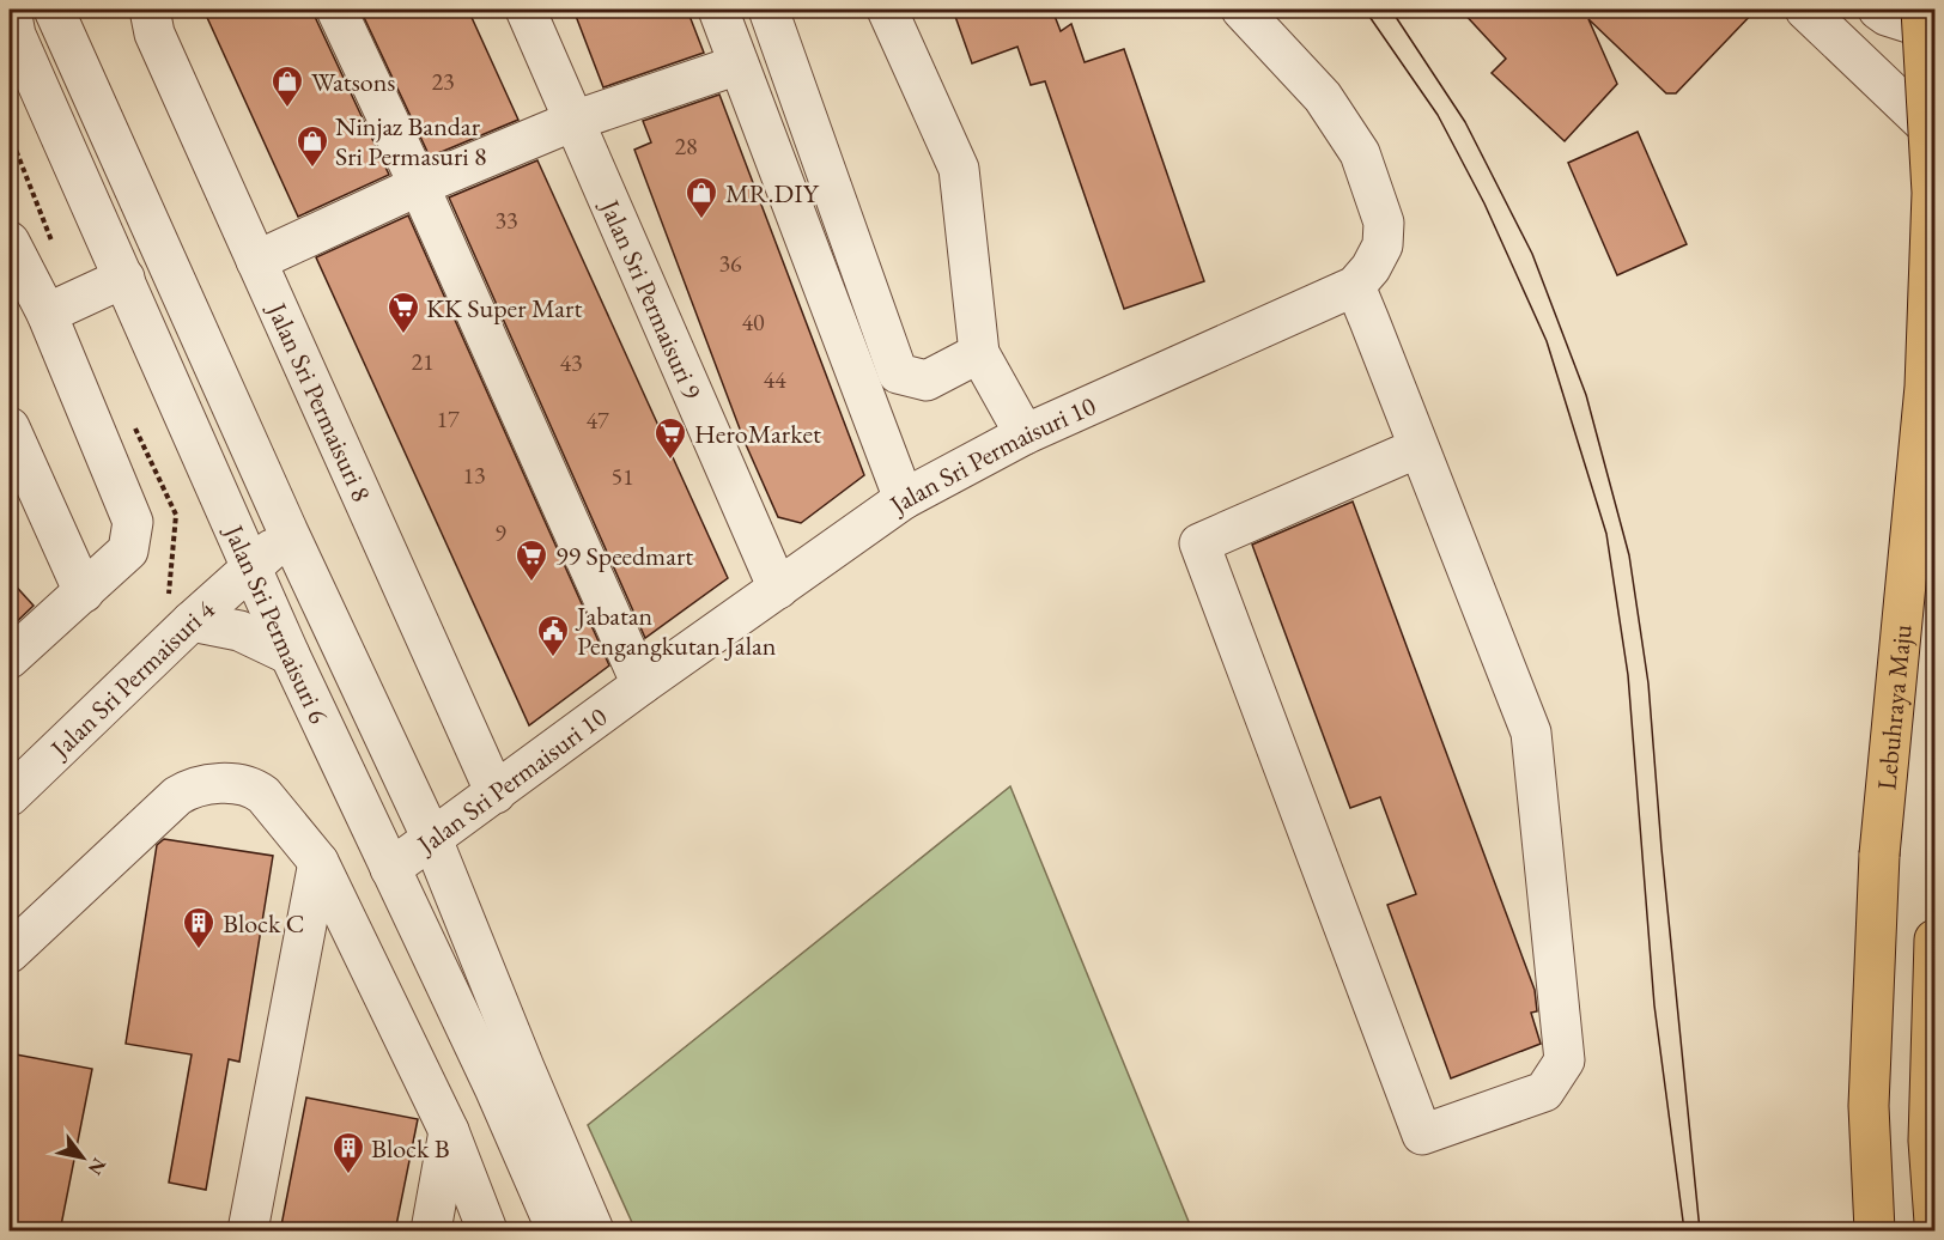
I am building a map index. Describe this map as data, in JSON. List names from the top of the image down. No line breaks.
{"streets":{"highway":["Lebuhraya Maju"],"street":["Jalan Sri Permaisuri 9","Jalan Sri Permaisuri 8","Jalan Sri Permaisuri 10","Jalan Sri Permaisuri 6","Jalan Sri Permaisuri 4"]},"crossings":[["Jalan Sri Permaisuri 9","Jalan Sri Permaisuri 10"],["Jalan Sri Permaisuri 8","Jalan Sri Permaisuri 10"],["Jalan Sri Permaisuri 10","Jalan Sri Permaisuri 6"],["Jalan Sri Permaisuri 6","Jalan Sri Permaisuri 4"]],"places":{"shop":["Watsons","Ninjaz Bandar Sri Permasuri 8","MR.DIY"],"supermarket":["KK Super Mart","HeroMarket","99 Speedmart"],"public building":["Jabatan Pengangkutan Jalan"],"building":["Block C","Block B"]},"house_numbers":["23","28","33","36","40","21","43","44","17","47","13","51","9"],"north":"bottom right"}
